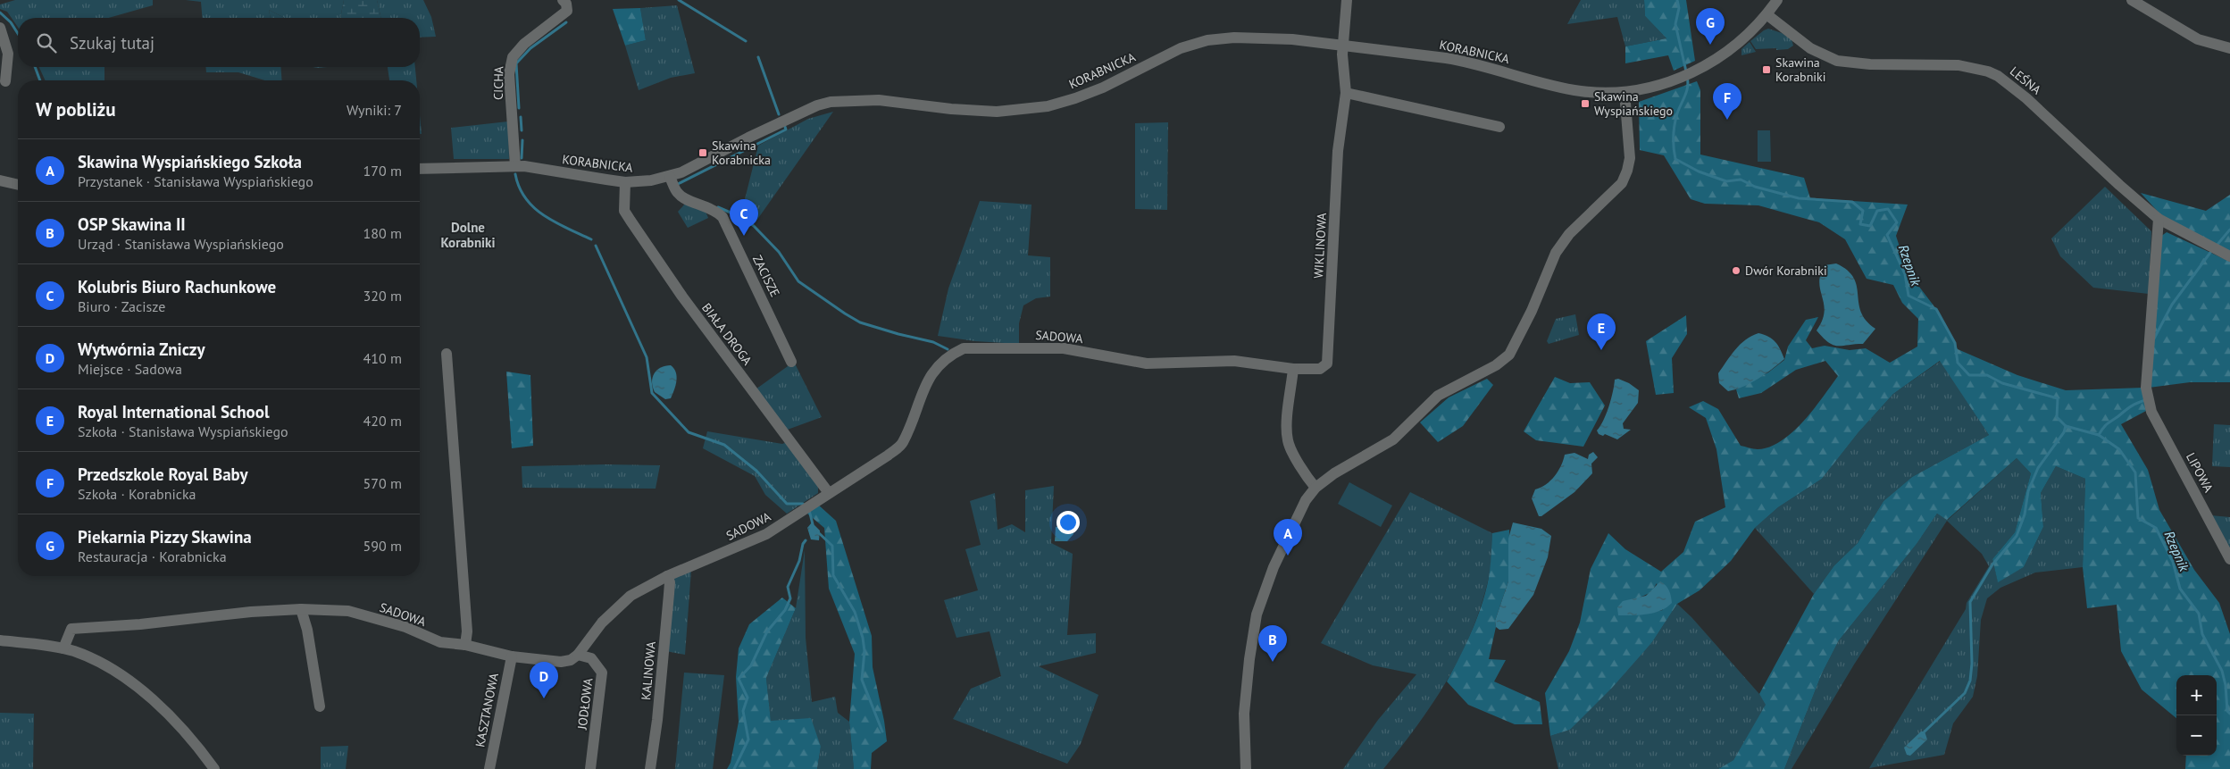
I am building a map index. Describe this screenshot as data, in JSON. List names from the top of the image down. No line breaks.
{"streets":{"street":["KORABNICKA","LEŚNA","CICHA","WIKLINOWA","ZACISZE","BIAŁA DROGA","SADOWA","LIPOWA","KALINOWA","JODŁOWA","KASZTANOWA"]},"crossings":[["KORABNICKA","LEŚNA"],["KORABNICKA","CICHA"],["KORABNICKA","WIKLINOWA"],["KORABNICKA","ZACISZE"],["KORABNICKA","BIAŁA DROGA"],["LEŚNA","LIPOWA"],["WIKLINOWA","SADOWA"],["BIAŁA DROGA","SADOWA"],["SADOWA","KALINOWA"],["SADOWA","JODŁOWA"],["SADOWA","KASZTANOWA"]],"districts":["Dolne Korabniki"],"water":["Rzepnik"],"places":{"transit":["Skawina Korabniki","Skawina Wyspiańskiego","Skawina Korabnicka"],"other":["Dwór Korabniki"]},"page":{"pins":["G","F","C","E","A","B","D"],"search":"Szukaj tutaj","heading":["W pobliżu","Wyniki: 7"],"list":[{"mark":"A","name":"Skawina Wyspiańskiego Szkoła","note":"Przystanek · Stanisława Wyspiańskiego","value":"170 m"},{"mark":"B","name":"OSP Skawina II","note":"Urząd · Stanisława Wyspiańskiego","value":"180 m"},{"mark":"C","name":"Kolubris Biuro Rachunkowe","note":"Biuro · Zacisze","value":"320 m"},{"mark":"D","name":"Wytwórnia Zniczy","note":"Miejsce · Sadowa","value":"410 m"},{"mark":"E","name":"Royal International School","note":"Szkoła · Stanisława Wyspiańskiego","value":"420 m"},{"mark":"F","name":"Przedszkole Royal Baby","note":"Szkoła · Korabnicka","value":"570 m"},{"mark":"G","name":"Piekarnia Pizzy Skawina","note":"Restauracja · Korabnicka","value":"590 m"}],"map_buttons":["+","−"]}}
